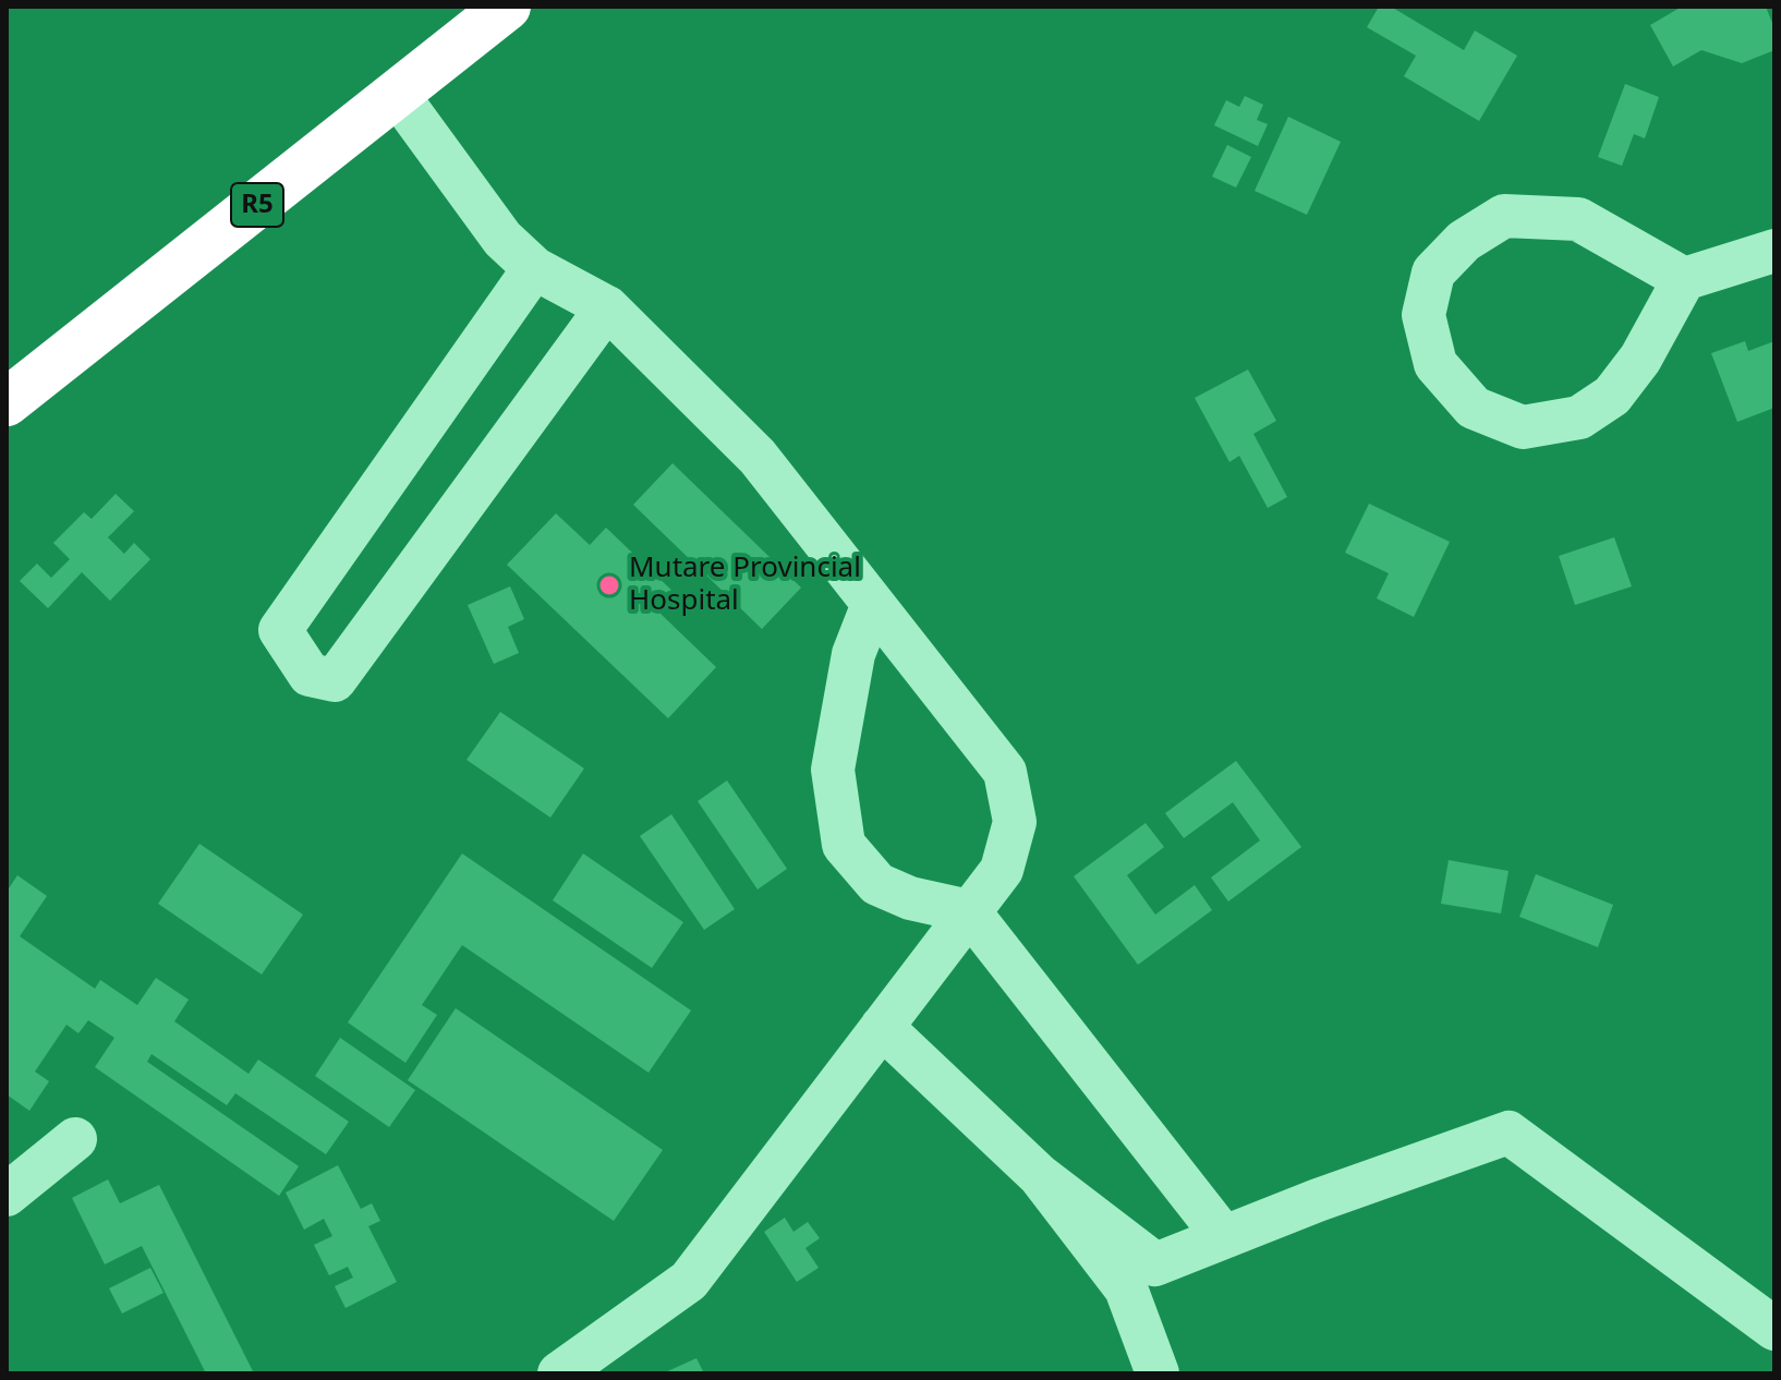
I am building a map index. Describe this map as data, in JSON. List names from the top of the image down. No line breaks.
{"streets":{"highway":["R5"]},"places":["Mutare Provincial Hospital"]}
